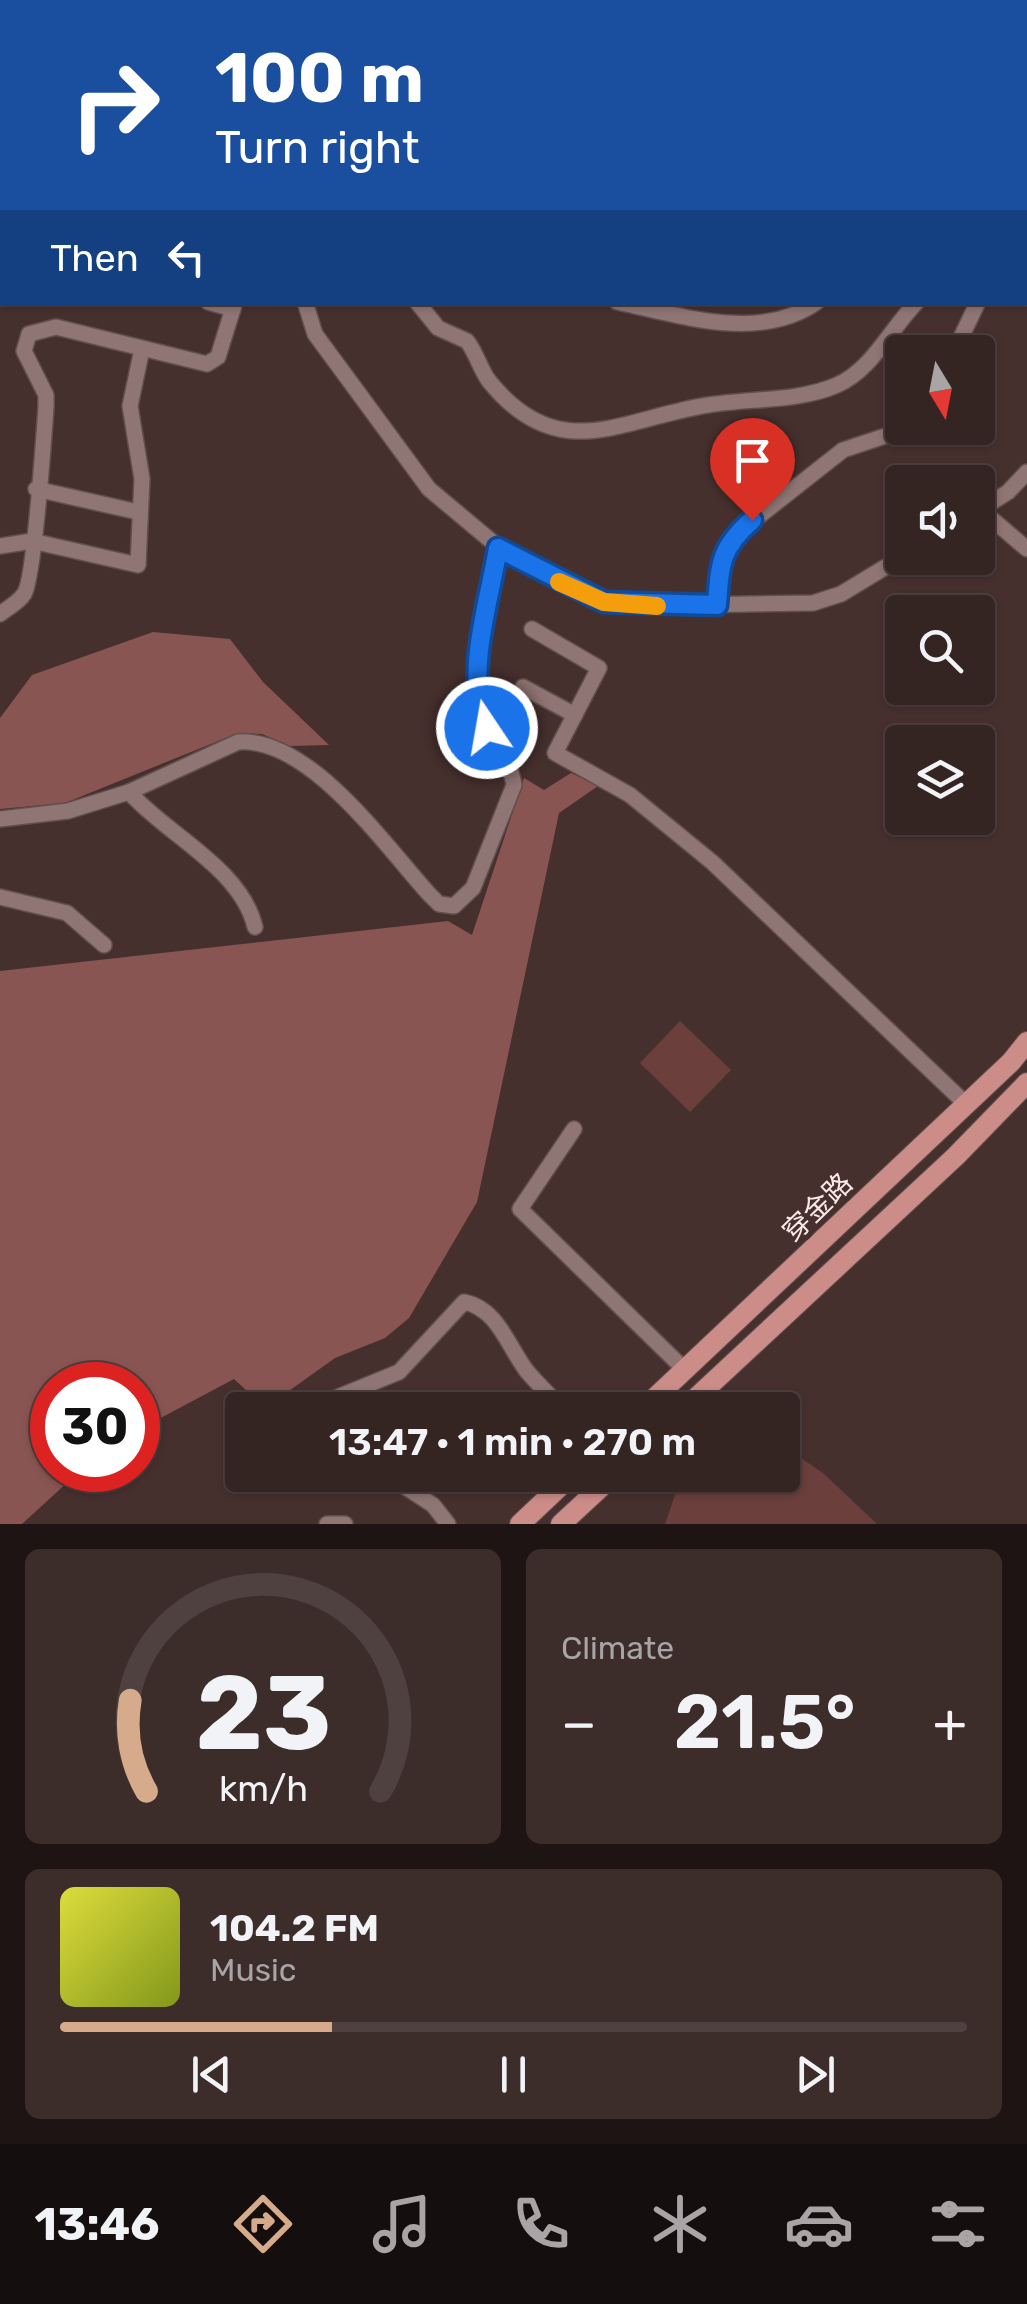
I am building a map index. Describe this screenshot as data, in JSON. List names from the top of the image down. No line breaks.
{"streets":{"main road":["穿金路"]},"north":"bottom","page":{"turn":["100 m","Turn right"],"then":"Then","limit":"30","trip":"13:47 · 1 min · 270 m","tile":"Climate","heat":["−","21.5°","+"],"song":["104.2 FM","Music"],"tabs":"13:46","gauge":["23","km/h"]}}
